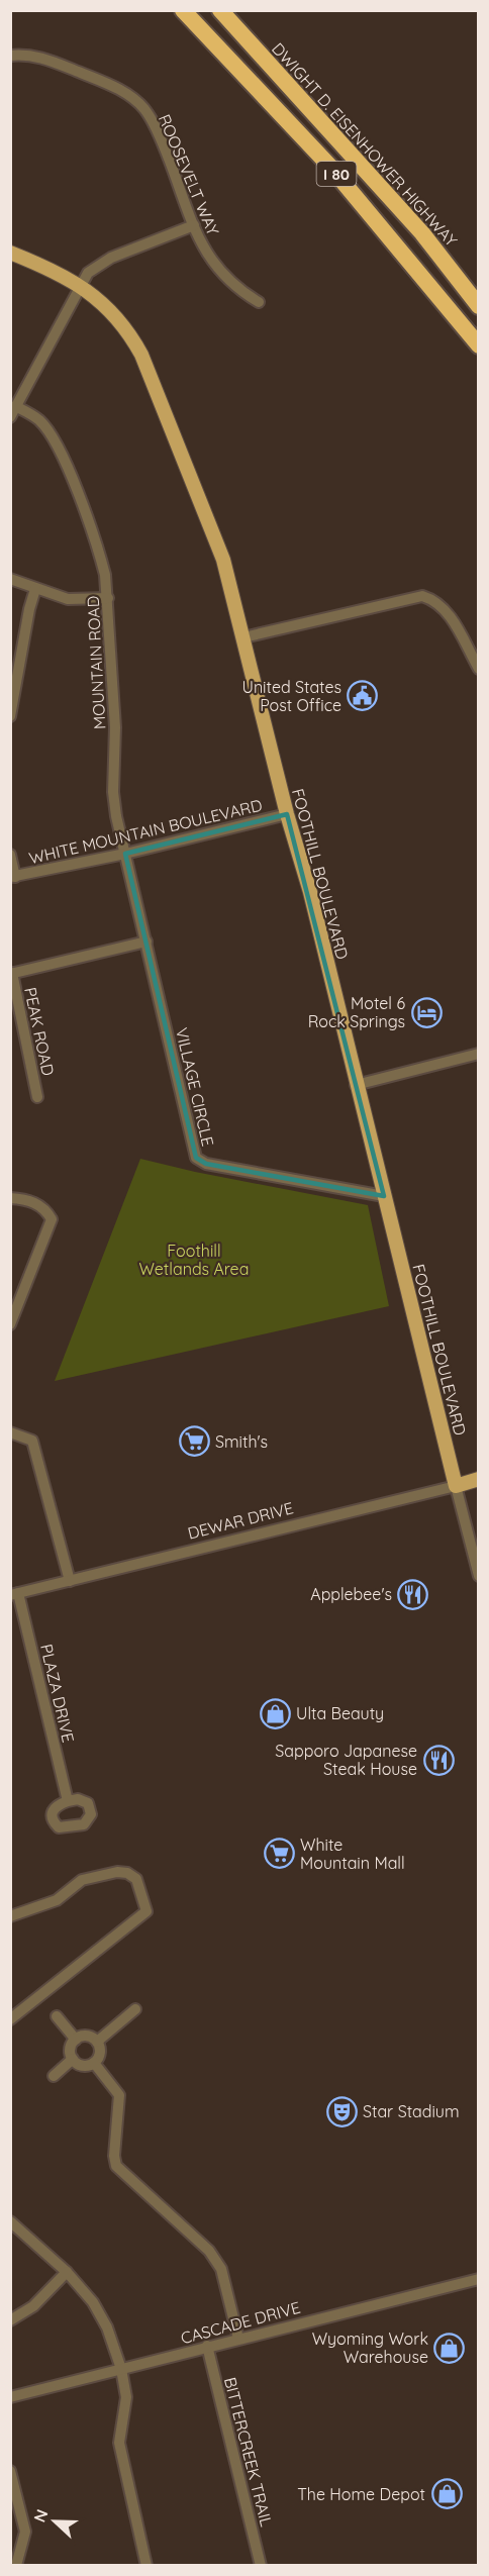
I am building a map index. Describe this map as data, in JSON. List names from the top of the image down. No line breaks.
{"streets":{"highway":["DWIGHT D. EISENHOWER HIGHWAY","I 80"],"main road":["FOOTHILL BOULEVARD","DEWAR DRIVE"],"street":["ROOSEVELT WAY","MOUNTAIN ROAD","WHITE MOUNTAIN BOULEVARD","PEAK ROAD","VILLAGE CIRCLE","PLAZA DRIVE","CASCADE DRIVE","BITTERCREEK TRAIL"]},"crossings":[["MOUNTAIN ROAD","WHITE MOUNTAIN BOULEVARD"],["MOUNTAIN ROAD","VILLAGE CIRCLE"],["WHITE MOUNTAIN BOULEVARD","FOOTHILL BOULEVARD"],["FOOTHILL BOULEVARD","VILLAGE CIRCLE"],["FOOTHILL BOULEVARD","DEWAR DRIVE"],["DEWAR DRIVE","PLAZA DRIVE"],["CASCADE DRIVE","BITTERCREEK TRAIL"]],"parks":["Foothill Wetlands Area"],"places":{"public building":["United States Post Office"],"hotel":["Motel 6 Rock Springs"],"supermarket":["Smith's","White Mountain Mall"],"restaurant":["Applebee's","Sapporo Japanese Steak House"],"shop":["Ulta Beauty","Wyoming Work Warehouse","The Home Depot"],"theatre":["Star Stadium"]},"north":"left"}
